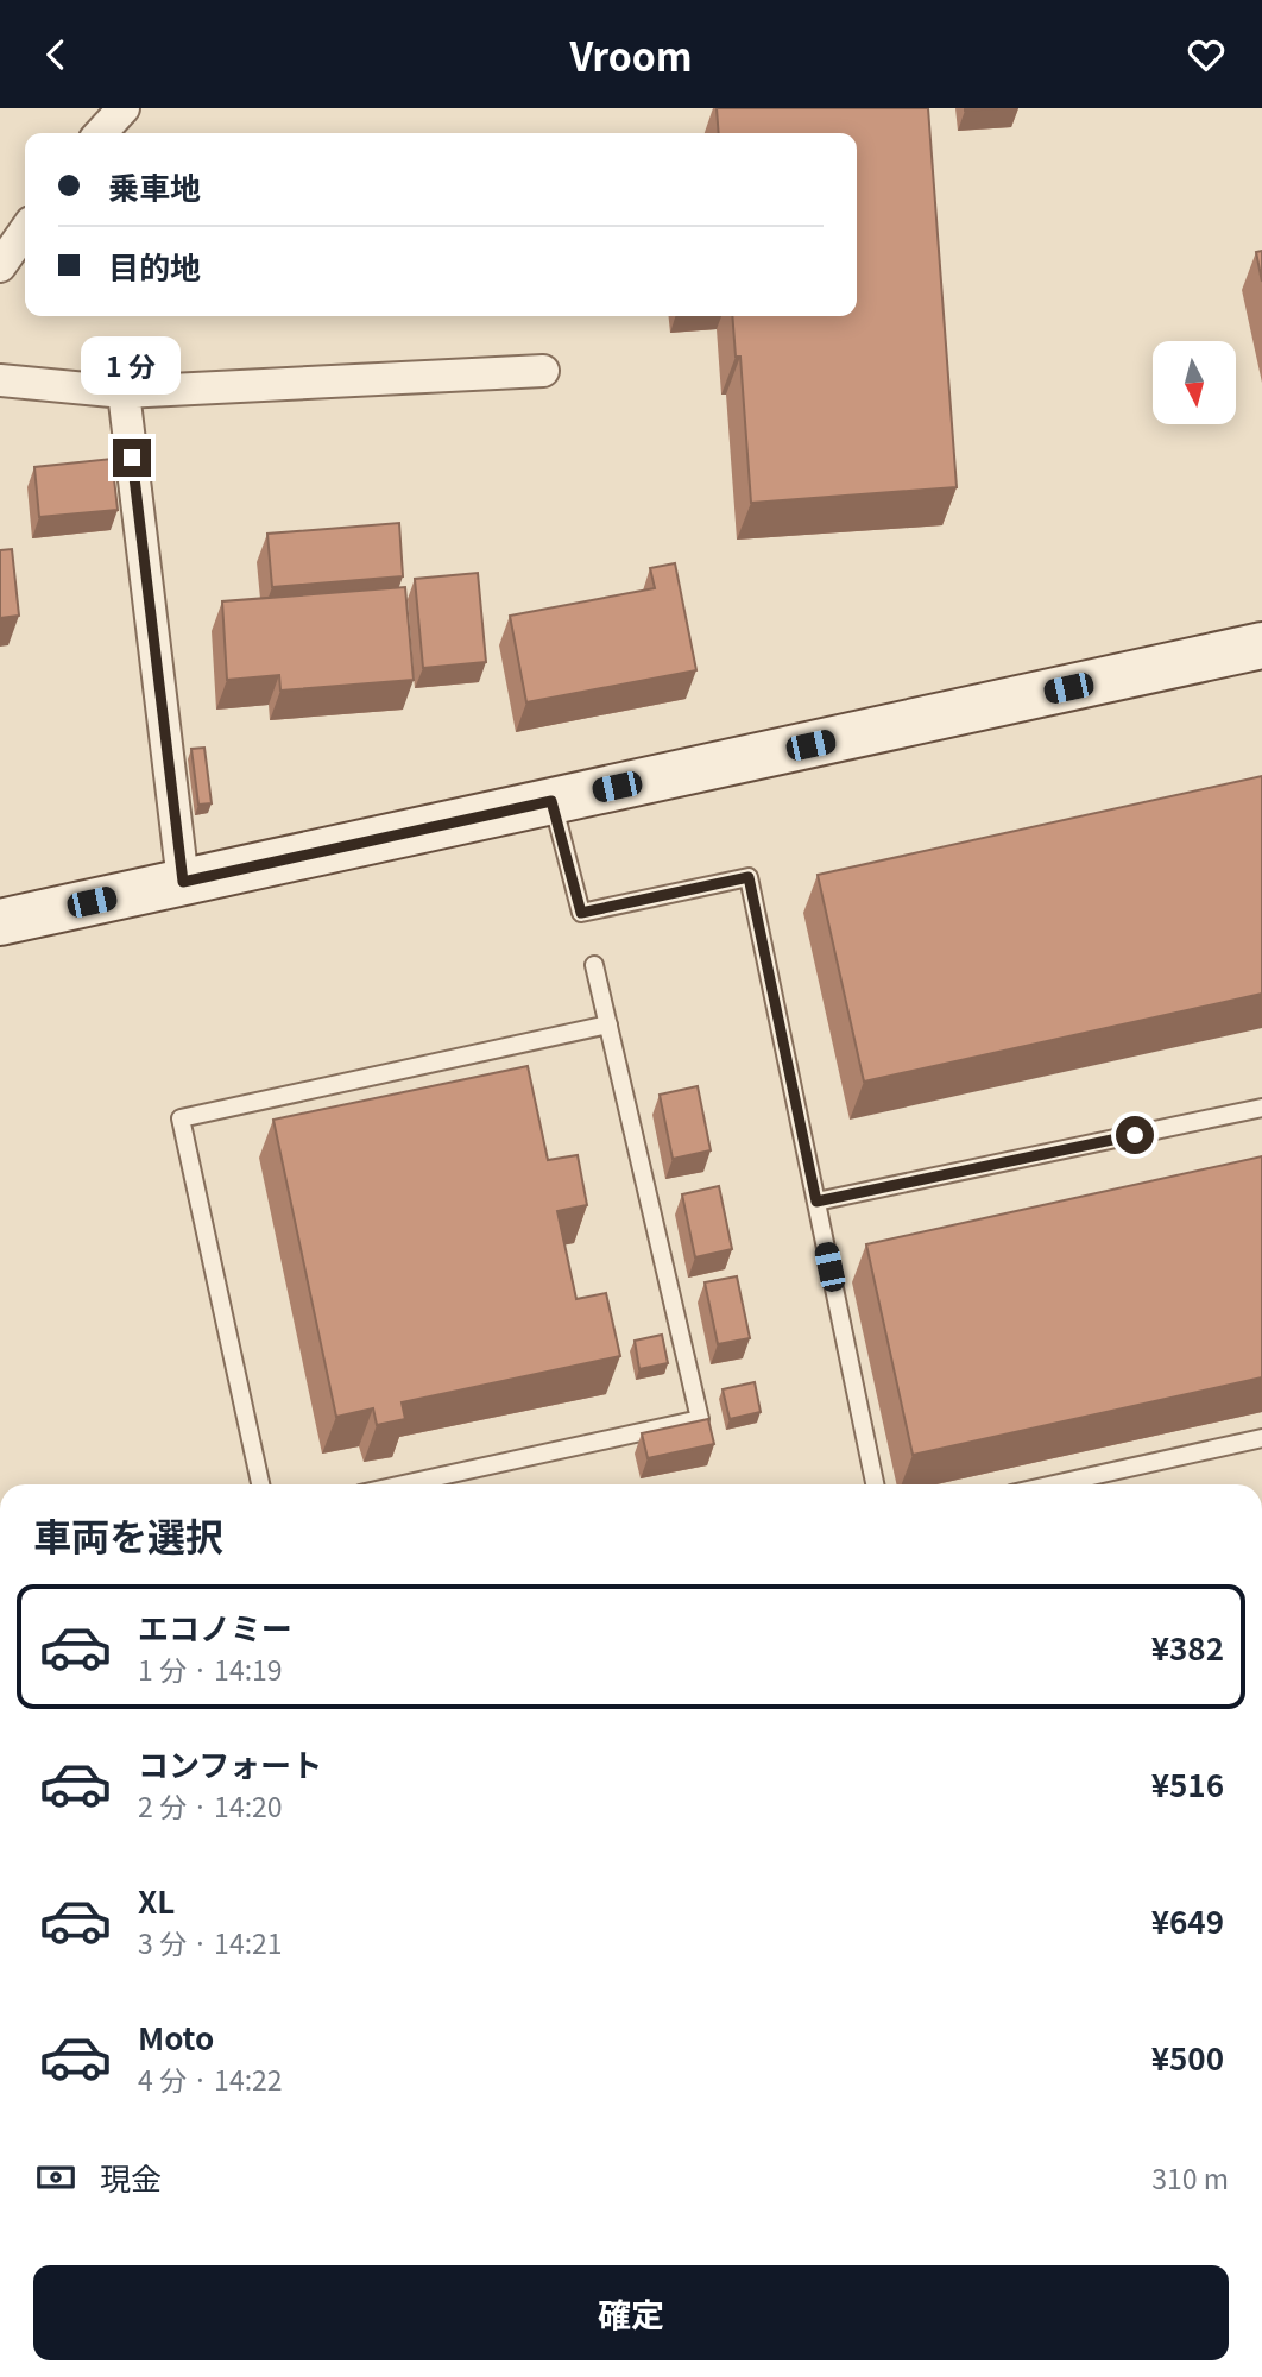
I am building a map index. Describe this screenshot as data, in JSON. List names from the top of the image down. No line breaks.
{"north":"bottom","page":{"header":"Vroom","banner":["乗車地","目的地"],"bubble":"1 分","heading":"車両を選択","list":[{"name":"エコノミー","note":"1 分 · 14:19","value":"¥382"},{"name":"コンフォート","note":"2 分 · 14:20","value":"¥516"},{"name":"XL","note":"3 分 · 14:21","value":"¥649"},{"name":"Moto","note":"4 分 · 14:22","value":"¥500"}],"pay":["現金","310 m"],"buttons":"確定"}}
